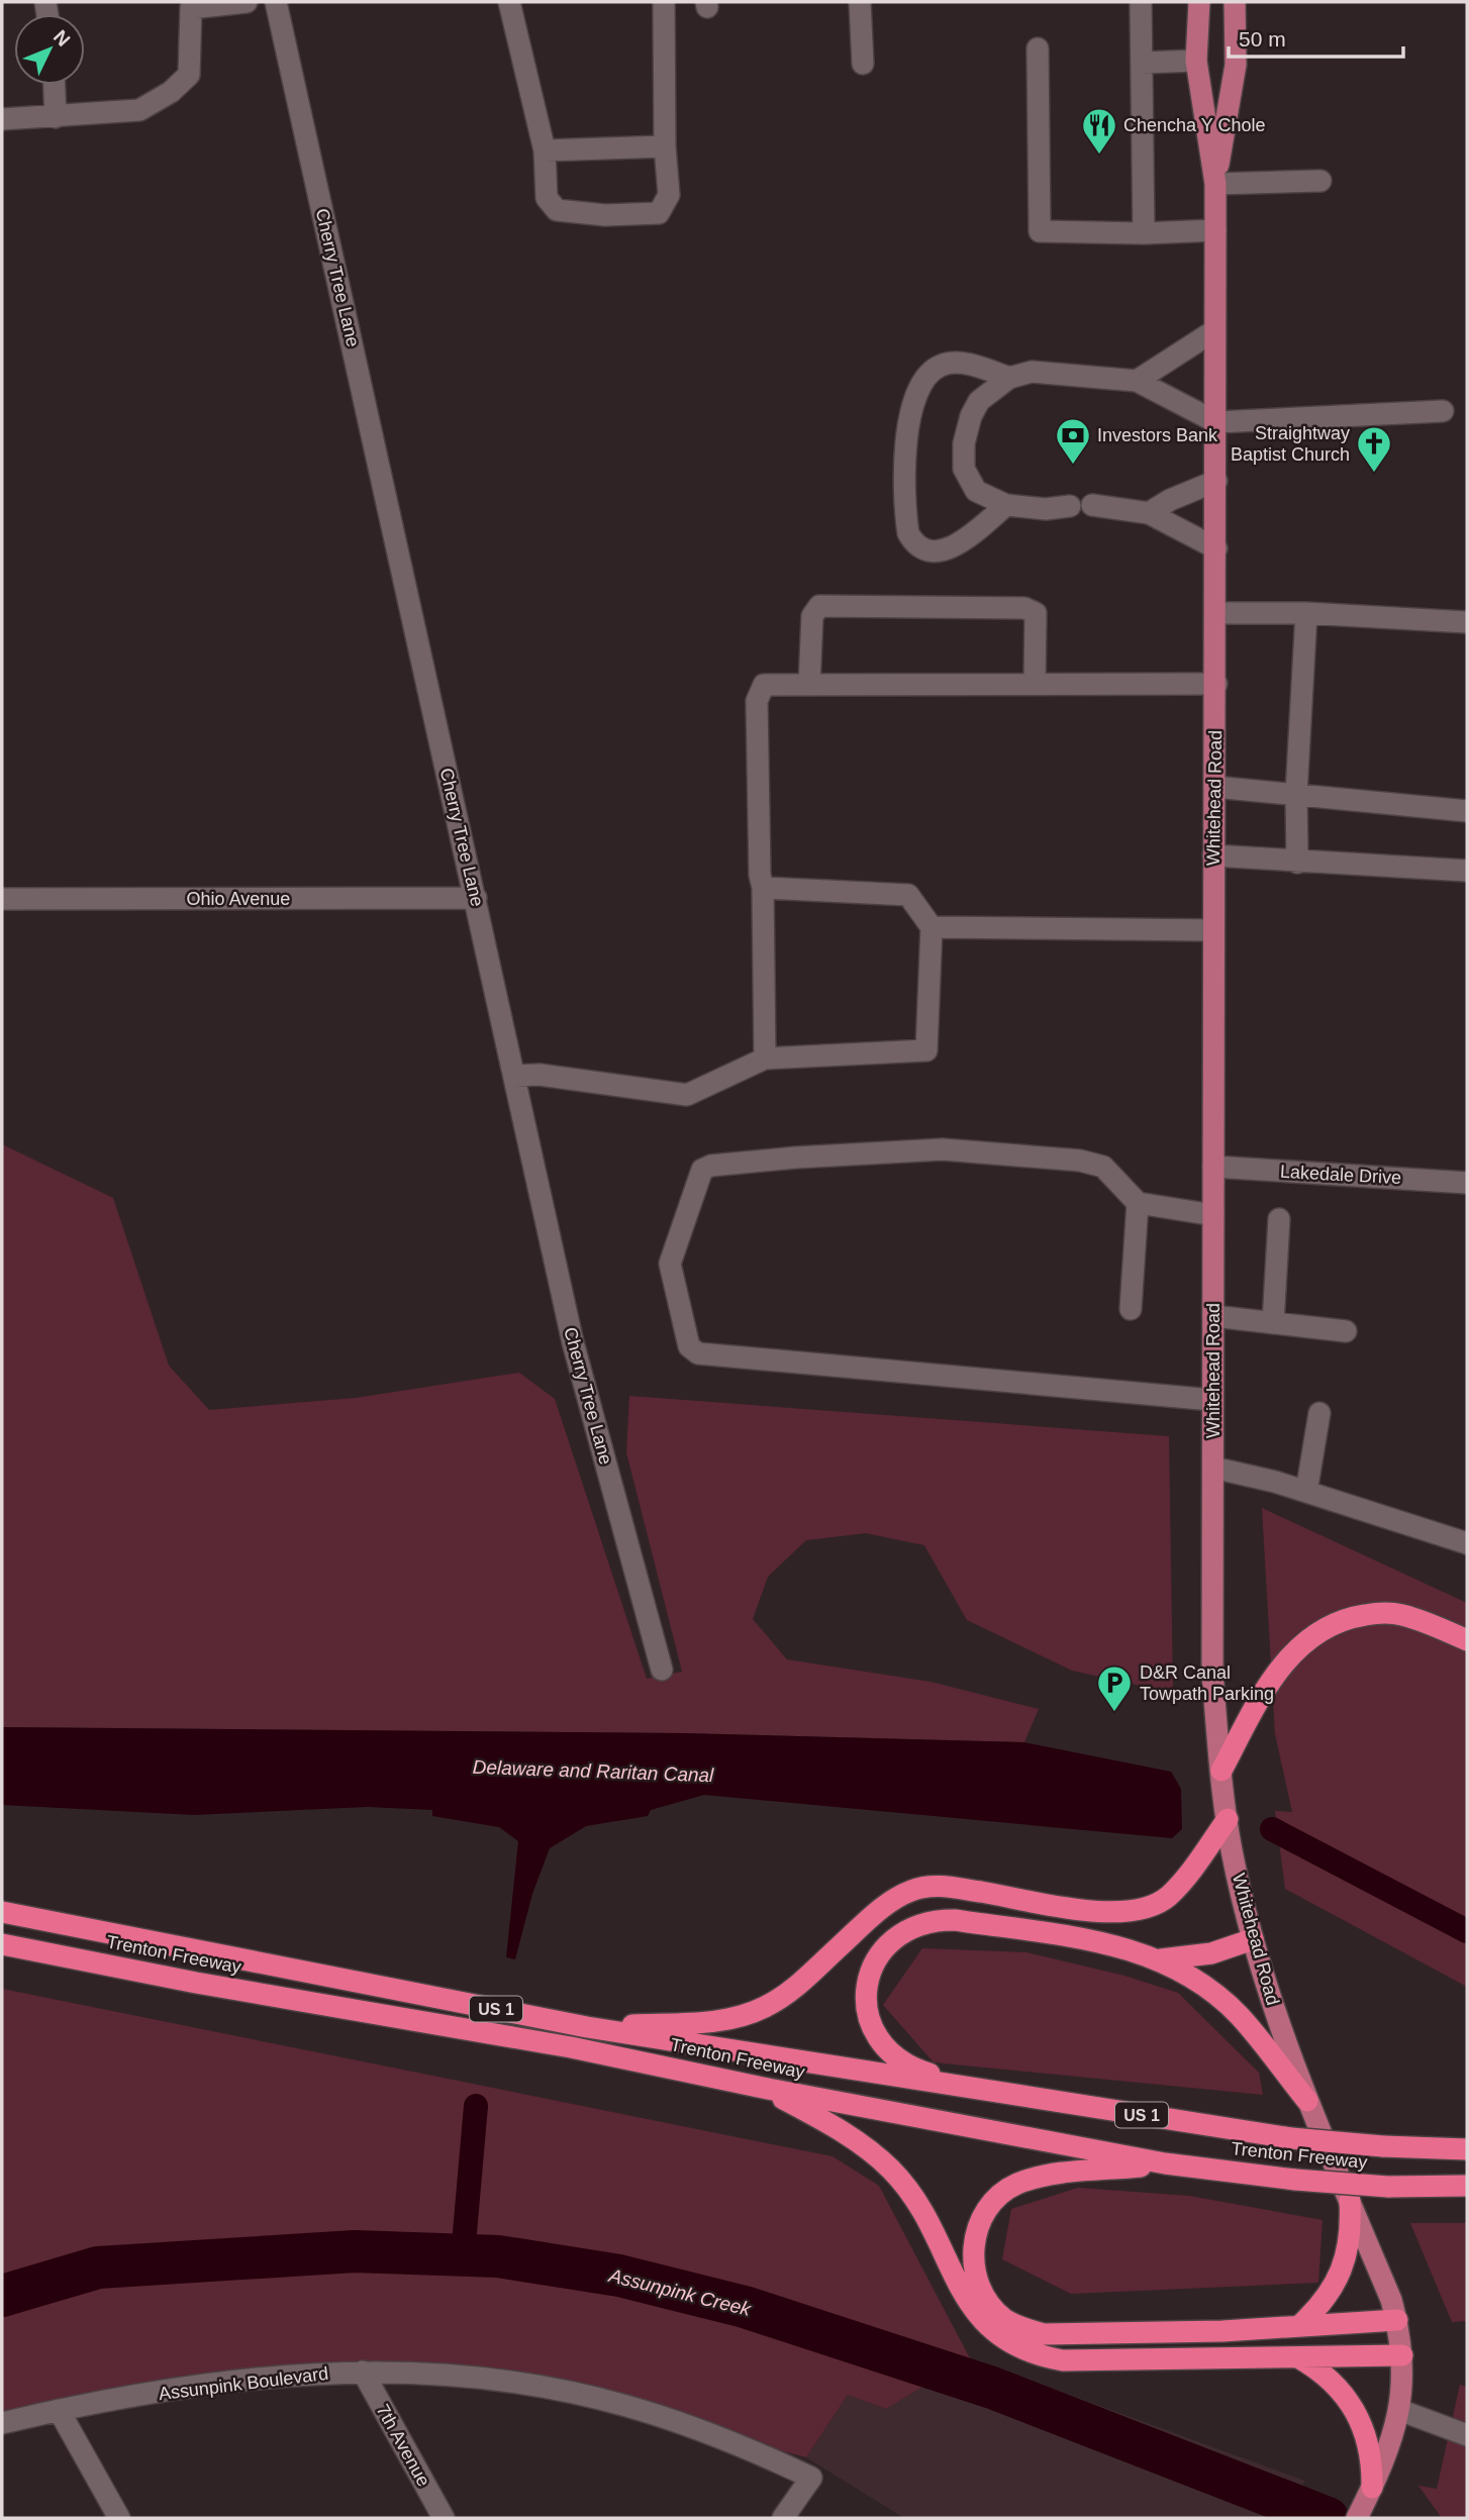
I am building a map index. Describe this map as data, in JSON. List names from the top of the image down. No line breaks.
{"streets":{"highway":["Trenton Freeway","US 1"],"main road":["Whitehead Road"],"street":["Cherry Tree Lane","Ohio Avenue","Lakedale Drive","Assunpink Boulevard","7th Avenue"]},"crossings":[["Cherry Tree Lane","Ohio Avenue"],["Whitehead Road","Lakedale Drive"],["Assunpink Boulevard","7th Avenue"]],"water":["Delaware and Raritan Canal","Assunpink Creek"],"places":{"restaurant":["Chencha Y Chole"],"bank":["Investors Bank"],"church":["Straightway Baptist Church"],"parking":["D&R Canal Towpath Parking"]},"scale_bar":"50 m","north":"top right"}
